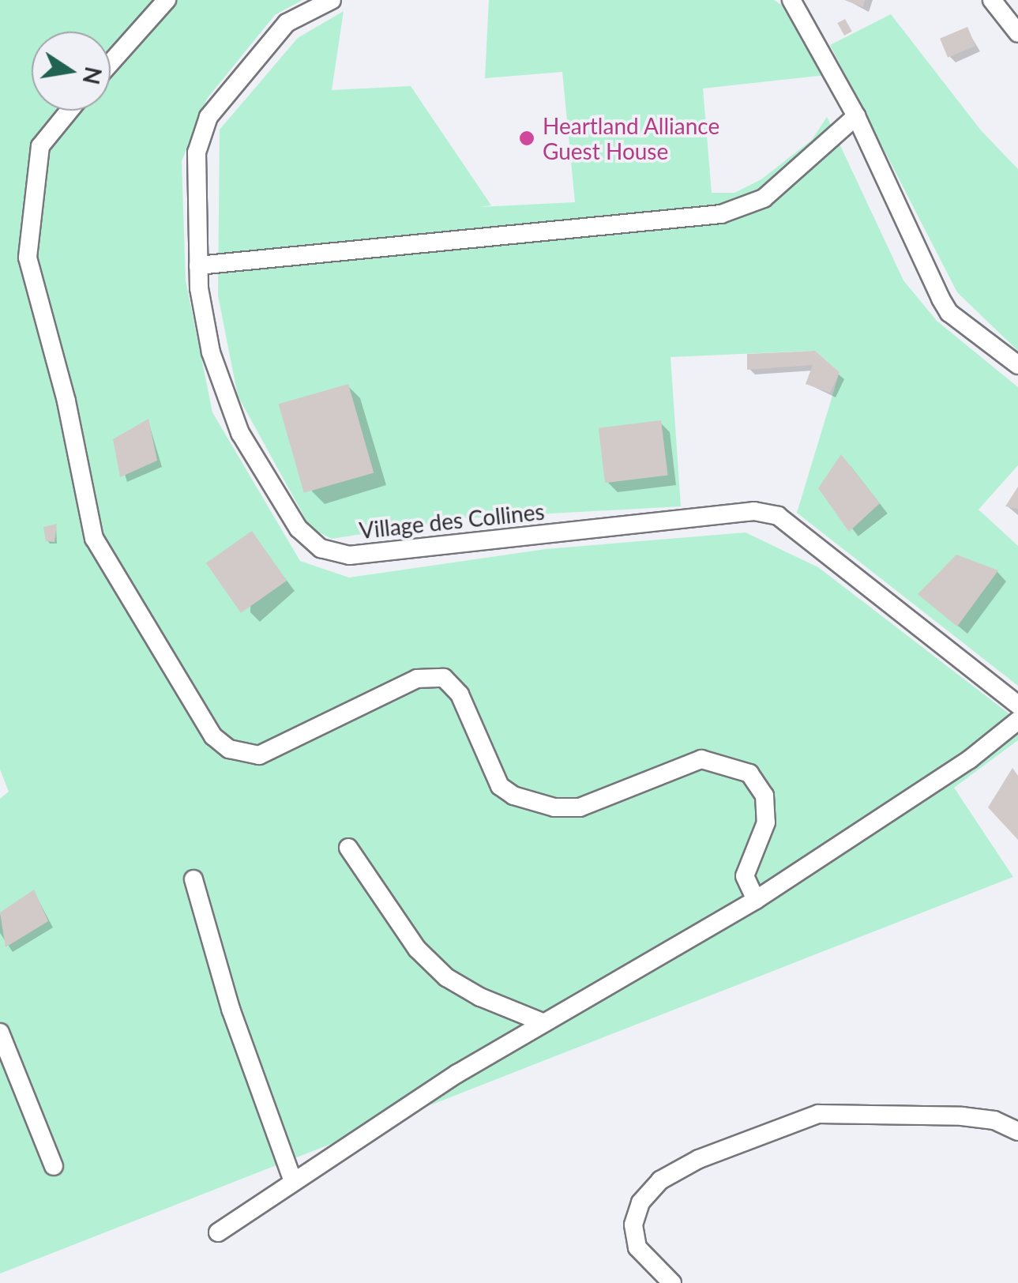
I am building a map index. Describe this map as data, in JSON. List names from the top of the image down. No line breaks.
{"streets":{"street":["Village des Collines"]},"places":["Heartland Alliance Guest House"],"north":"right"}
